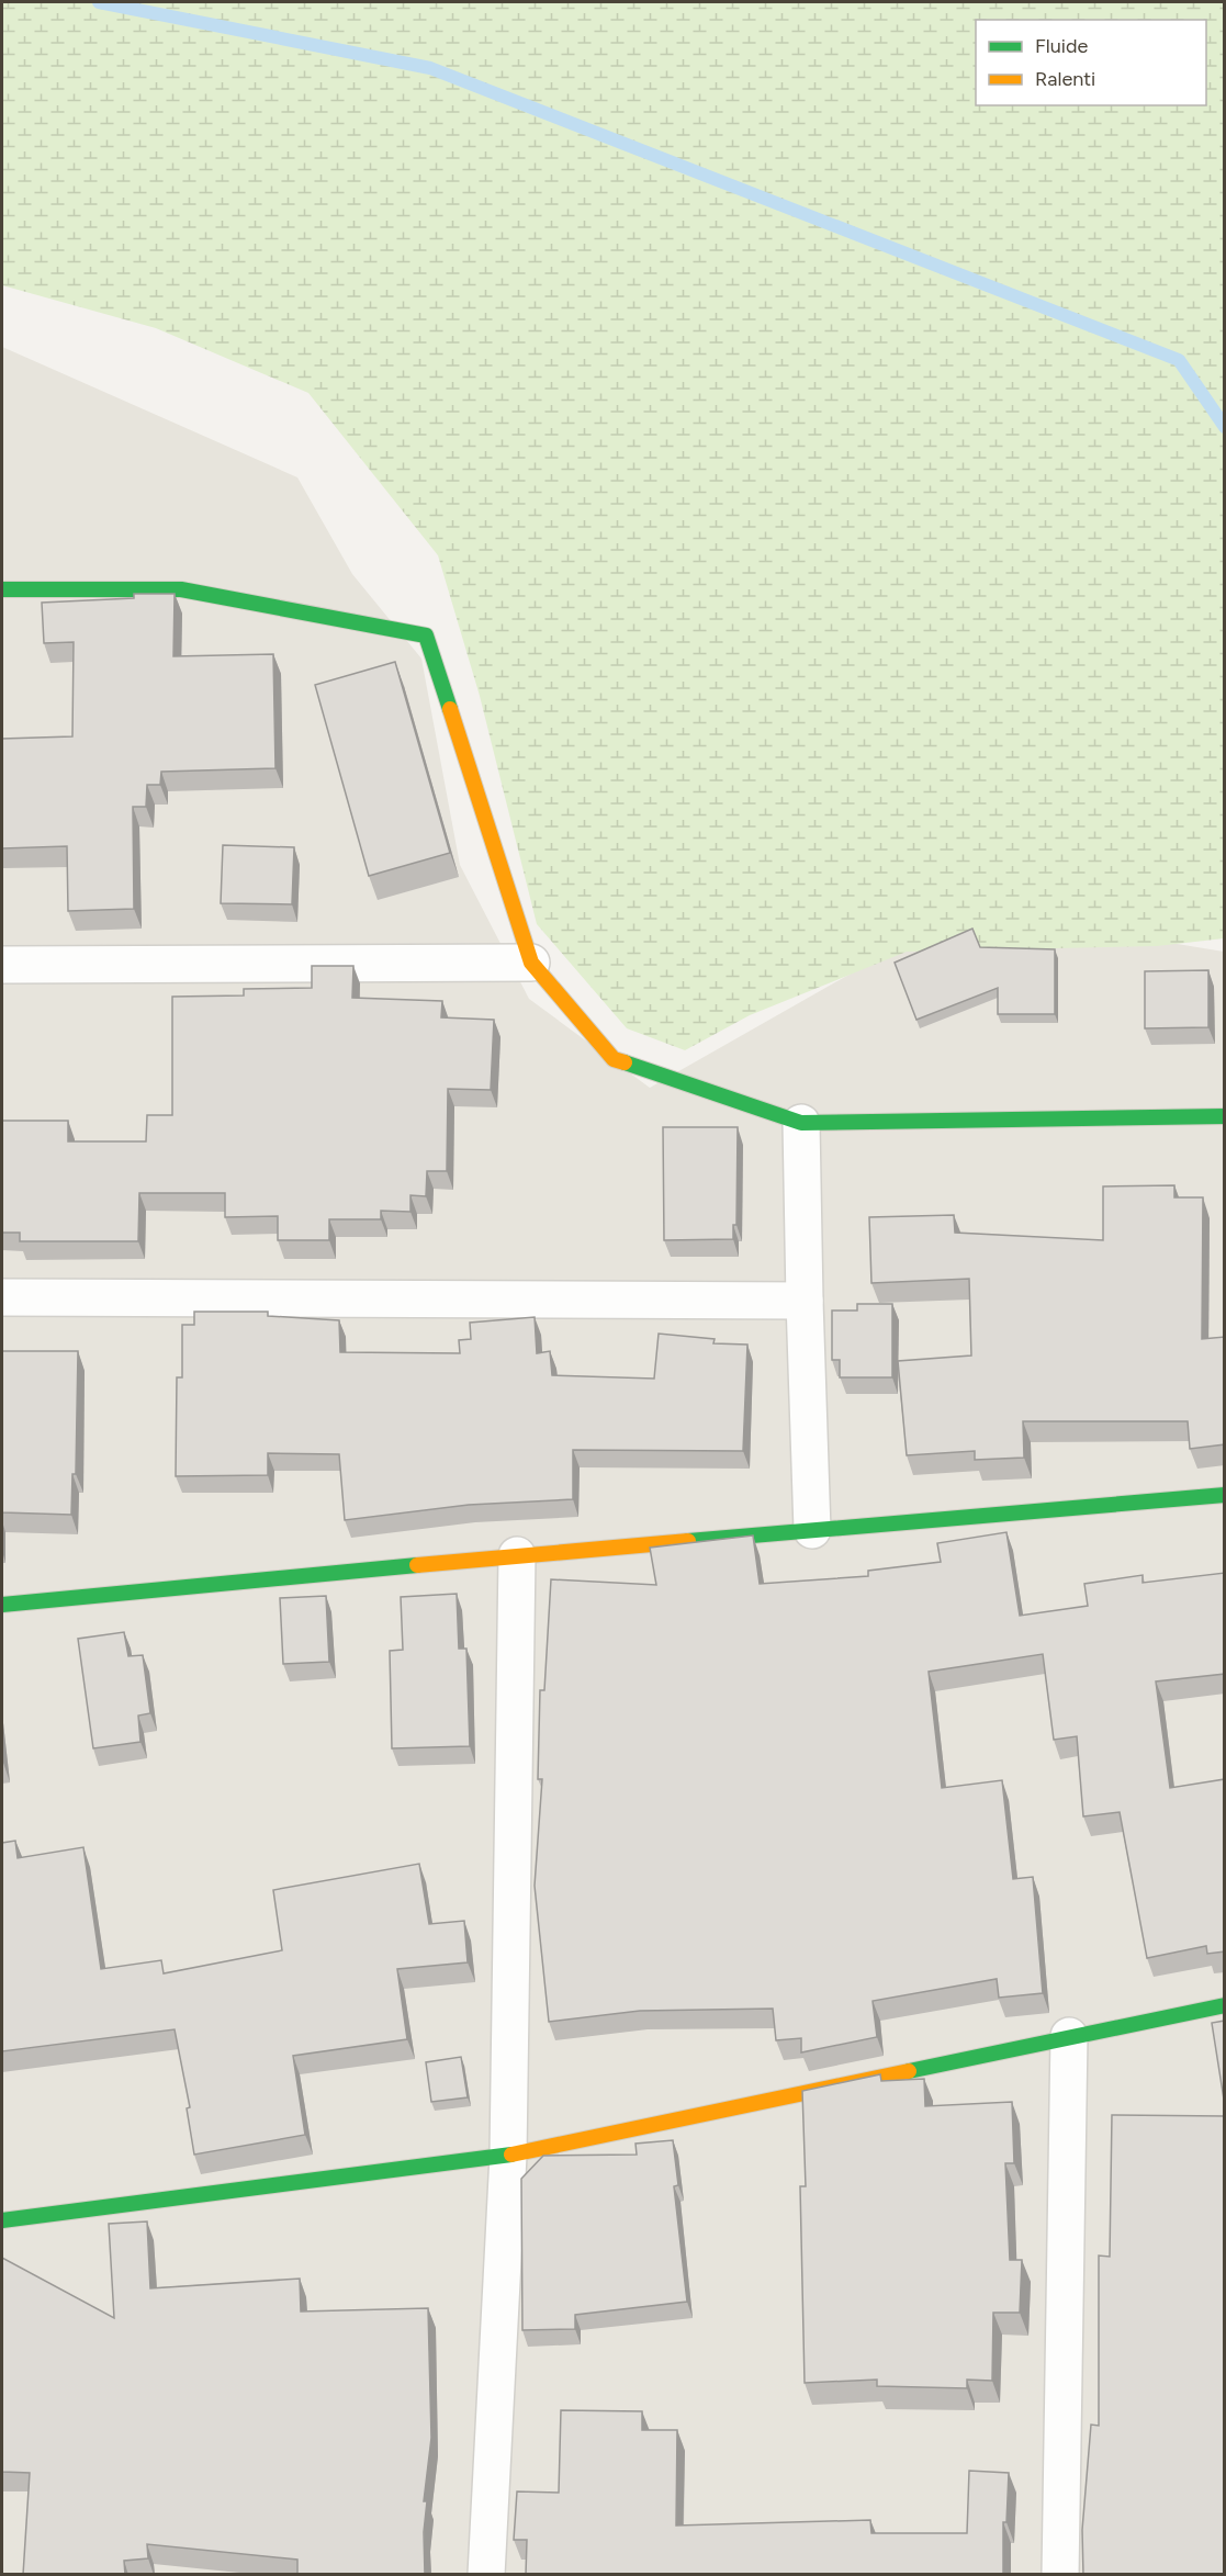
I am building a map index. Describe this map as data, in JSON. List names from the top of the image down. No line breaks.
{"legend":["Fluide","Ralenti"]}
